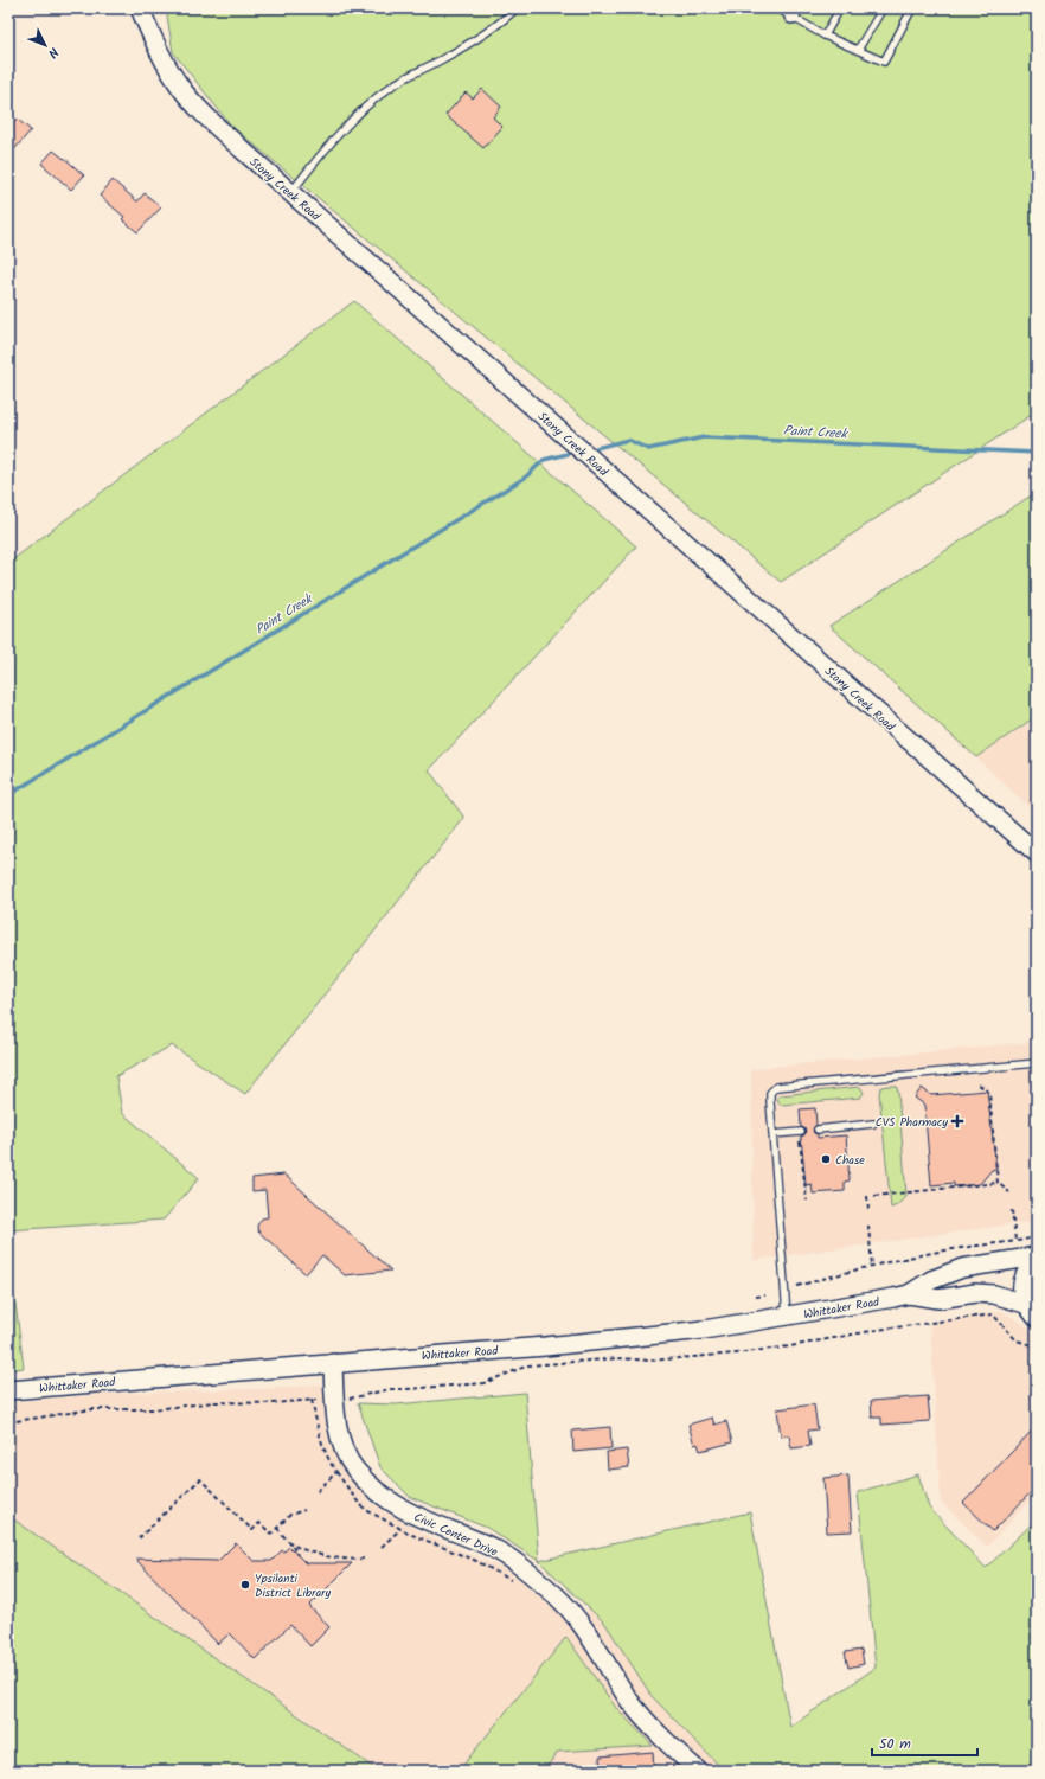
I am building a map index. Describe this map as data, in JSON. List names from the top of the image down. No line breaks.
{"streets":{"main road":["Stony Creek Road","Whittaker Road","Civic Center Drive"]},"crossings":[["Whittaker Road","Civic Center Drive"]],"water":["Paint Creek"],"places":{"health":["CVS Pharmacy"],"other":["Chase","Ypsilanti District Library"]},"scale_bar":"50 m","north":"bottom right"}
